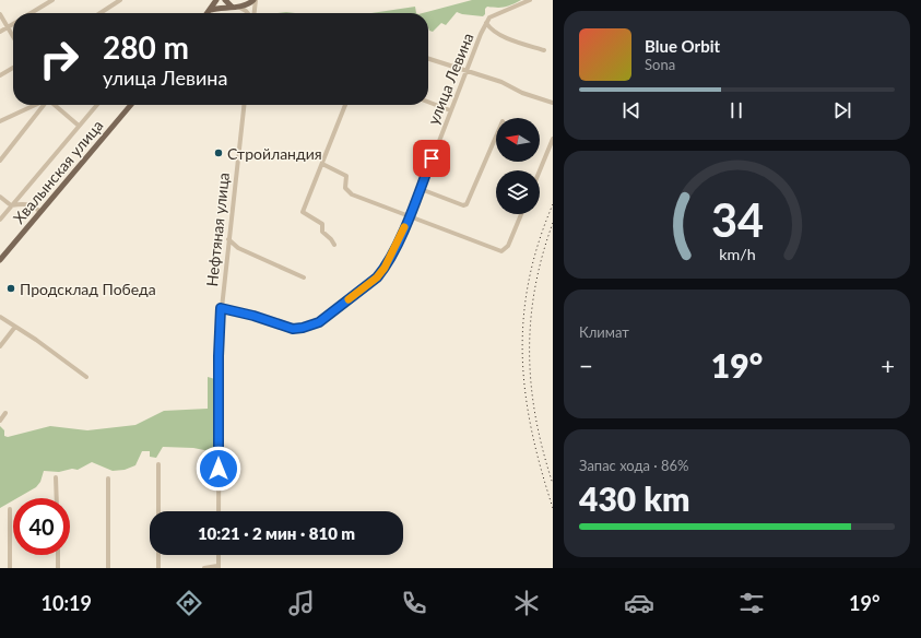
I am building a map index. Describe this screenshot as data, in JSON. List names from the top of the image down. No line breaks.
{"streets":{"main road":["Хвалынская улица"],"street":["улица Левина","Нефтяная улица"]},"crossings":[["улица Левина","Нефтяная улица"]],"places":["Стройландия","Продсклад Победа"],"north":"left","page":{"turn":["280 m","улица Левина"],"song":["Blue Orbit","Sona"],"tile":["Климат",["Запас хода · 86%","430 km"]],"heat":["−","19°","+"],"limit":"40","trip":"10:21 · 2 мин · 810 m","tabs":["10:19","19°"],"gauge":["34","km/h"]}}
